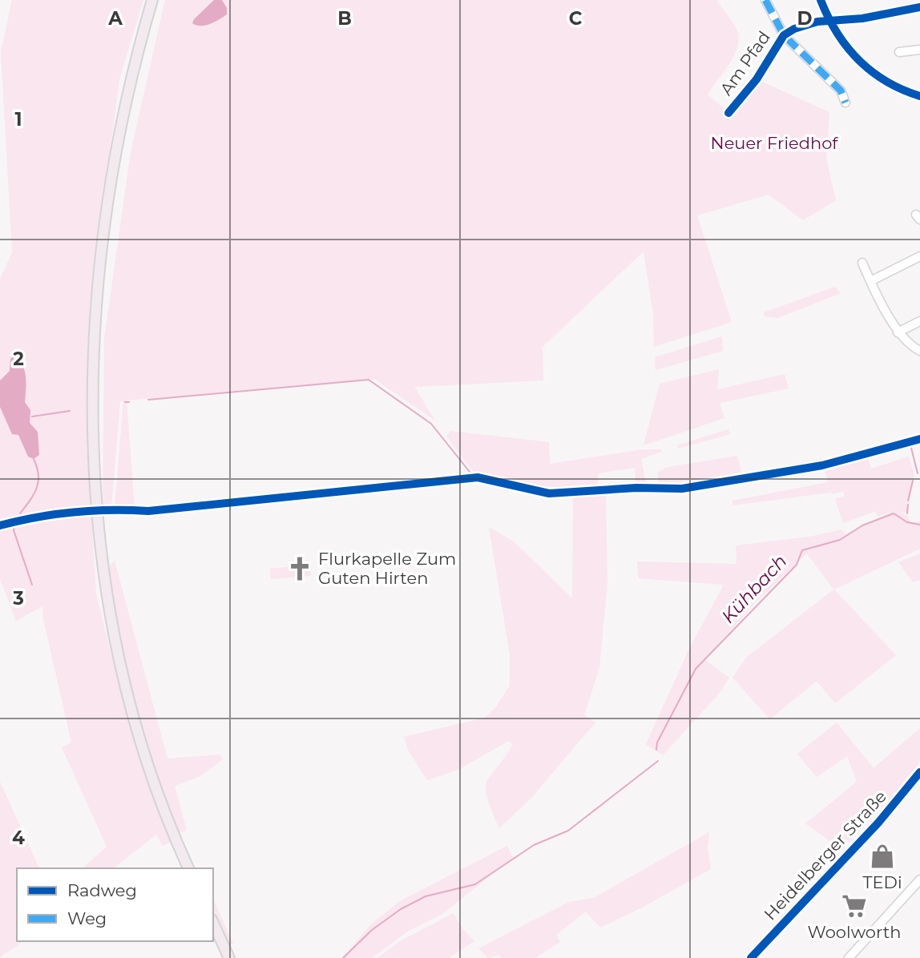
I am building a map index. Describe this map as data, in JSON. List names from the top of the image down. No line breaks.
{"streets":{"street":["Am Pfad","Heidelberger Straße"]},"water":["Kühbach"],"parks":["Neuer Friedhof"],"places":{"church":["Flurkapelle Zum Guten Hirten"],"shop":["TEDi"],"supermarket":["Woolworth"]},"legend":["Radweg","Weg"],"grid":{"columns":["A","B","C","D"],"rows":["1","2","3","4"]}}
